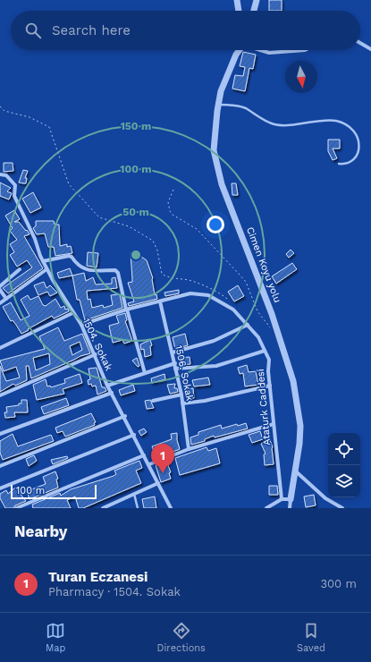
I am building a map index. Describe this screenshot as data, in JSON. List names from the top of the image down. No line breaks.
{"streets":{"street":["Cimen Koyu yolu","1504. Sokak","1506. Sokak","Ataturk Caddesi"]},"crossings":[["1504. Sokak","Ataturk Caddesi"],["1506. Sokak","Ataturk Caddesi"]],"scale_bar":"100 m","north":"bottom","page":{"search":"Search here","pins":"1","scale":"100 m","heading":"Nearby","list":[{"mark":"1","name":"Turan Eczanesi","note":"Pharmacy · 1504. Sokak","value":"300 m"}],"nav":["Map","Directions","Saved"]},"rings":["150 m","100 m","50 m"]}
